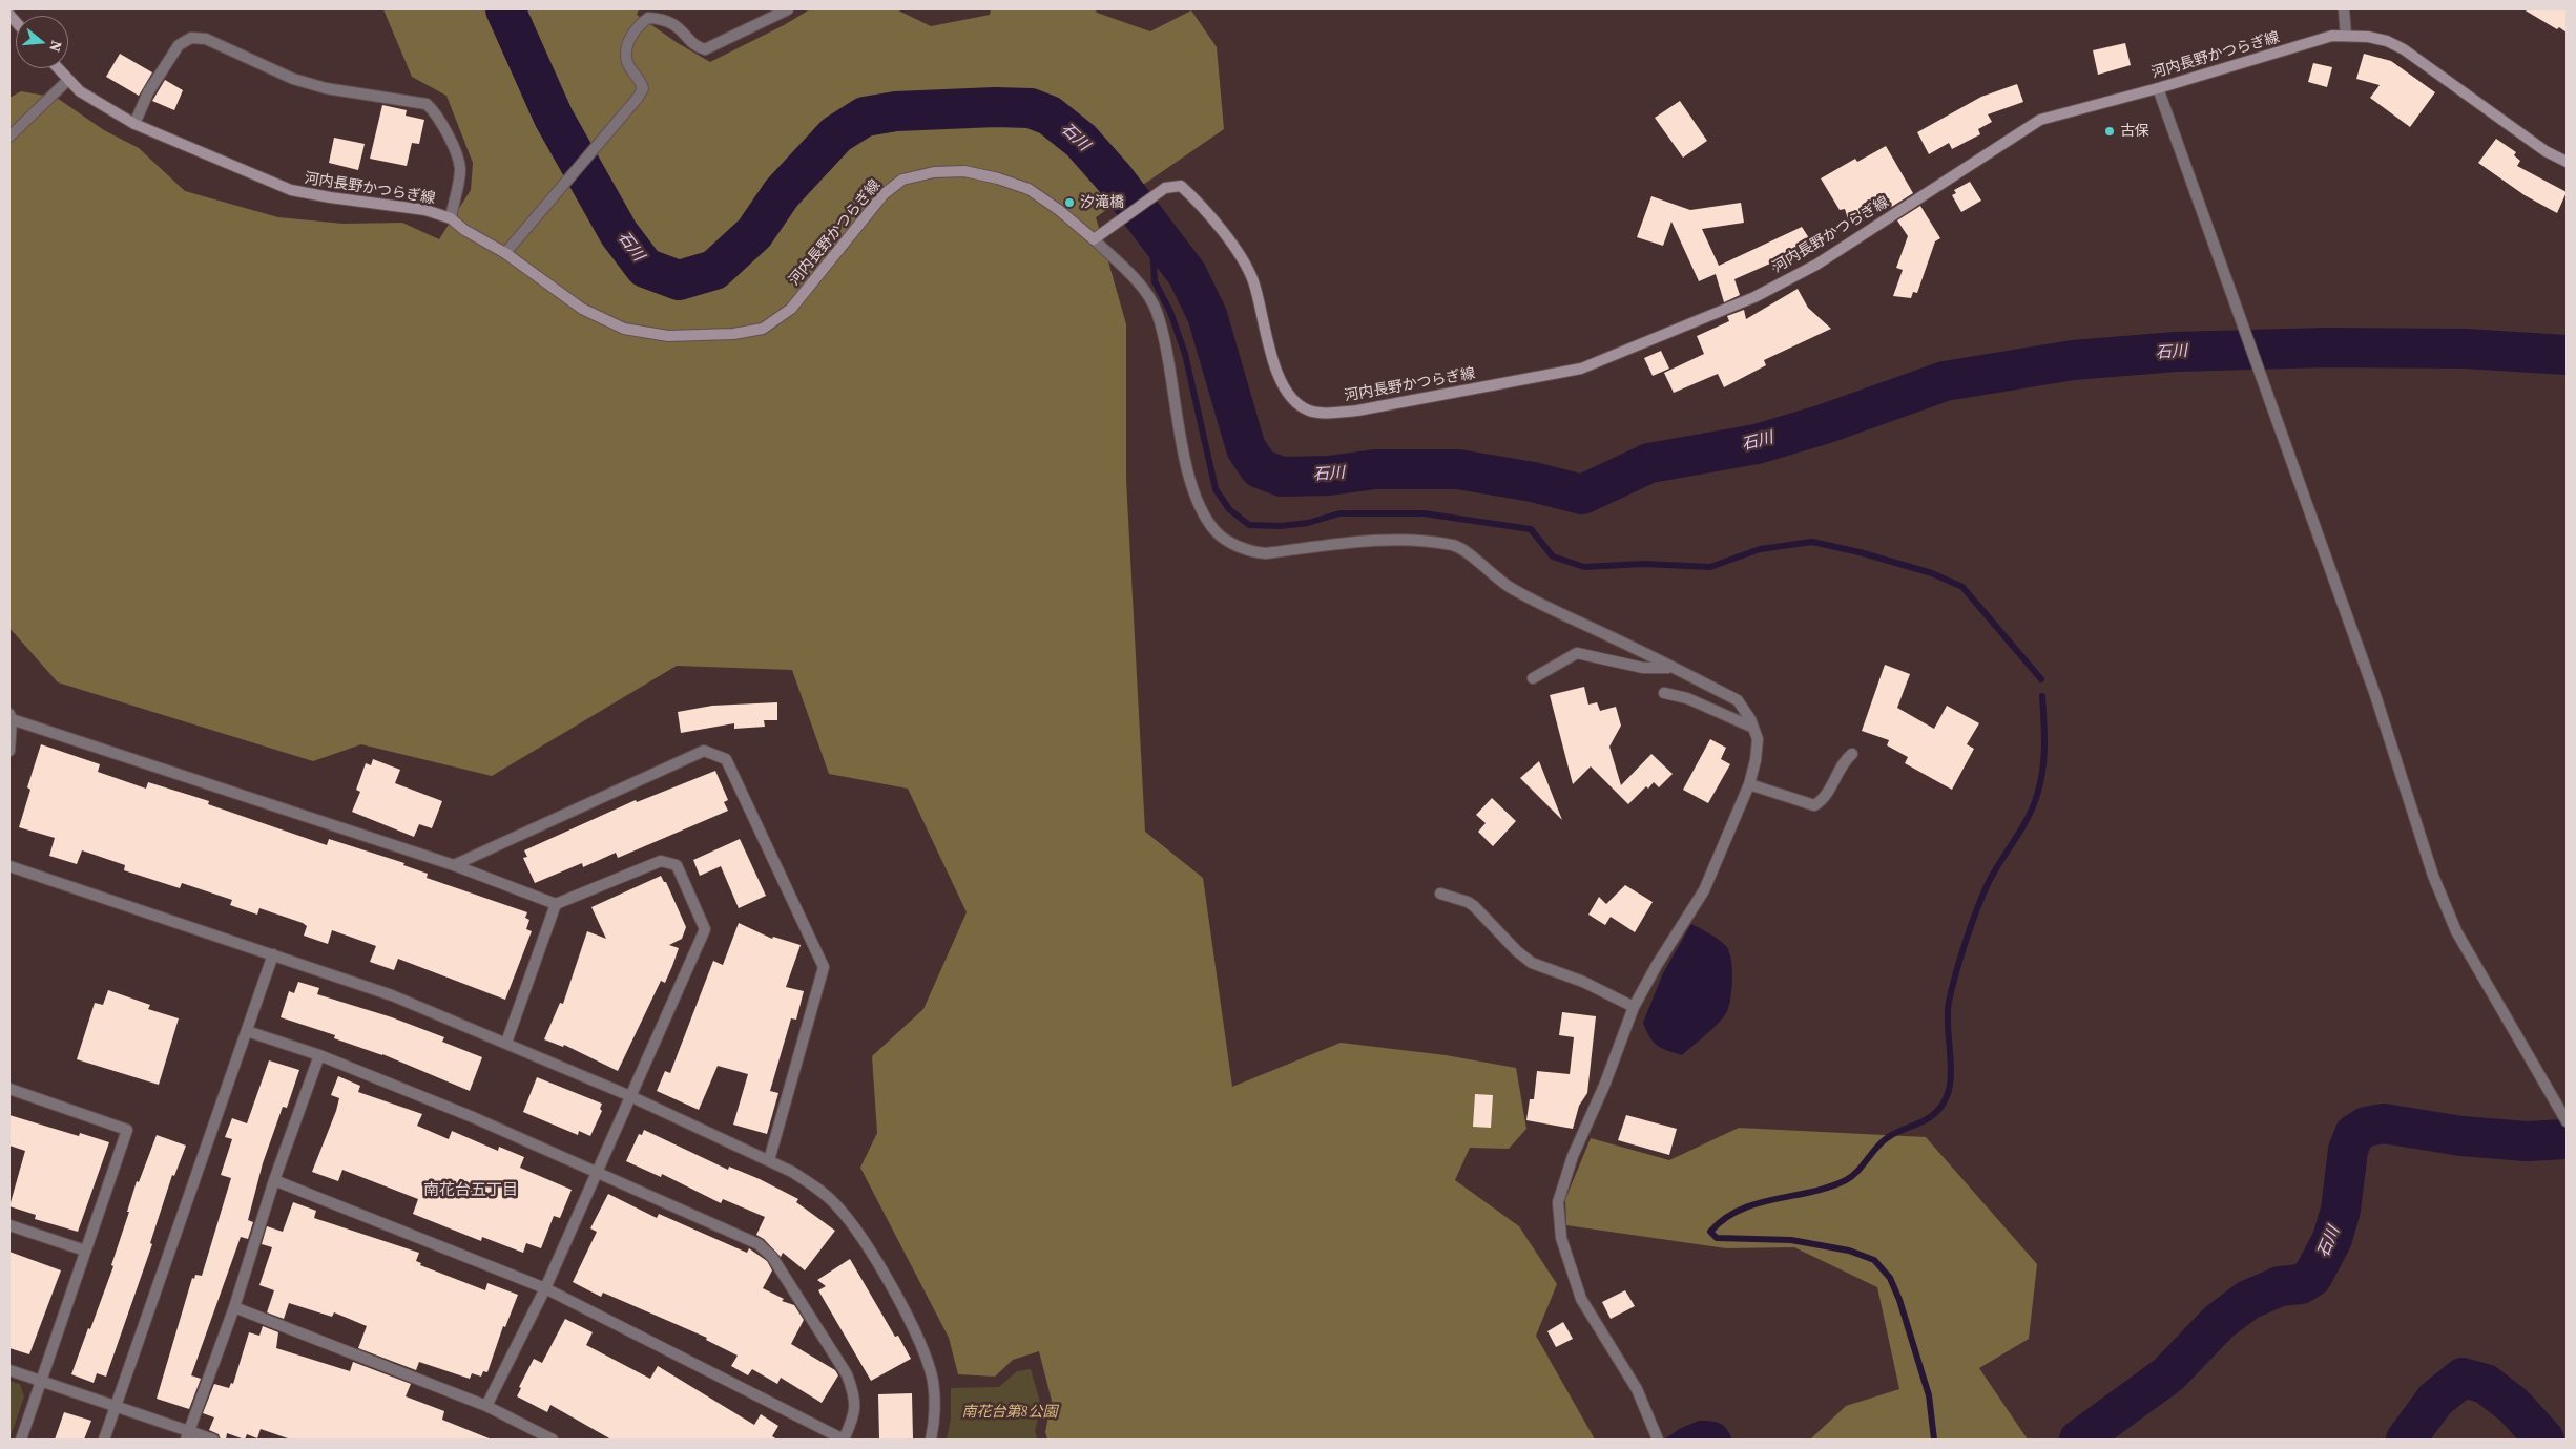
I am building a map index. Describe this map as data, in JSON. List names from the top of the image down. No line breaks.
{"streets":{"main road":["河内長野かつらぎ線"]},"districts":["南花台五丁目"],"water":["石川"],"parks":["南花台第8公園"],"places":["古保","汐滝橋"],"north":"right"}
